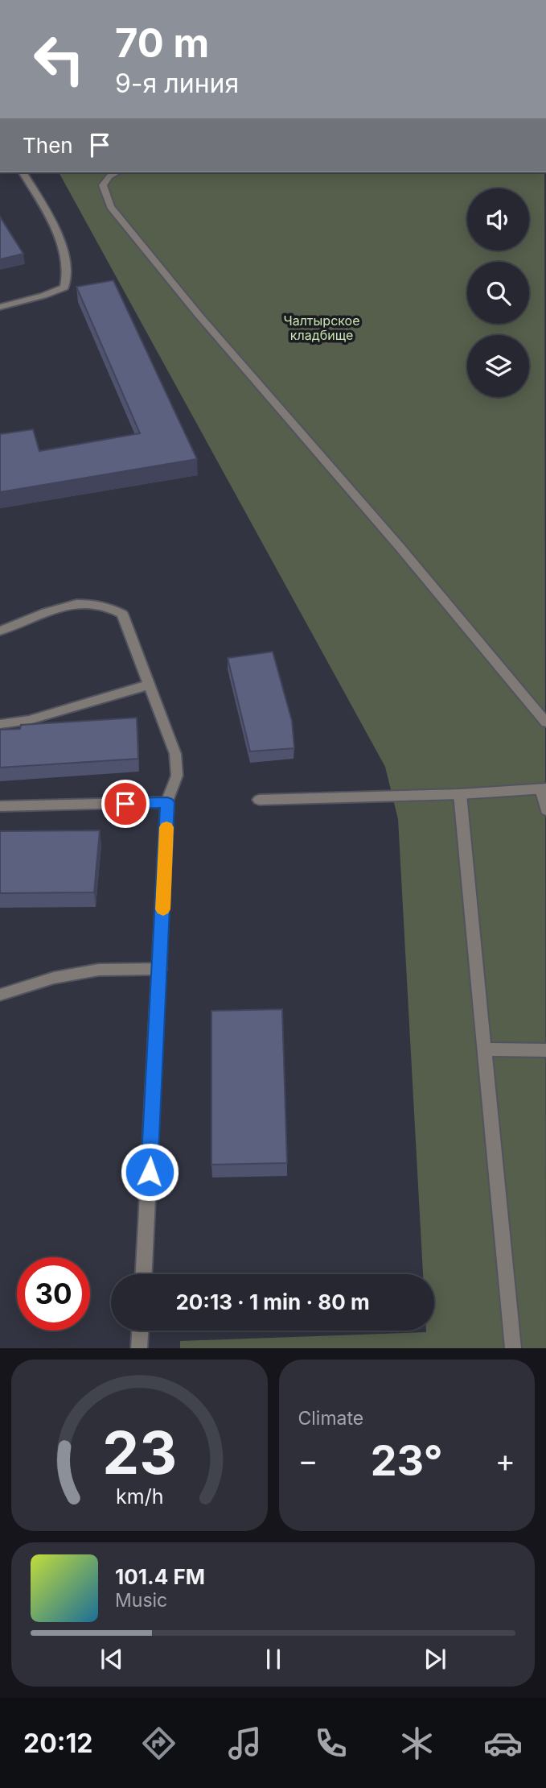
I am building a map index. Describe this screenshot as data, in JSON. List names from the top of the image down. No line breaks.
{"parks":["Чалтырское кладбище"],"page":{"turn":["70 m","9-я линия"],"then":"Then","limit":"30","trip":"20:13 · 1 min · 80 m","tile":"Climate","heat":["−","23°","+"],"song":["101.4 FM","Music"],"tabs":"20:12","gauge":["23","km/h"]}}
